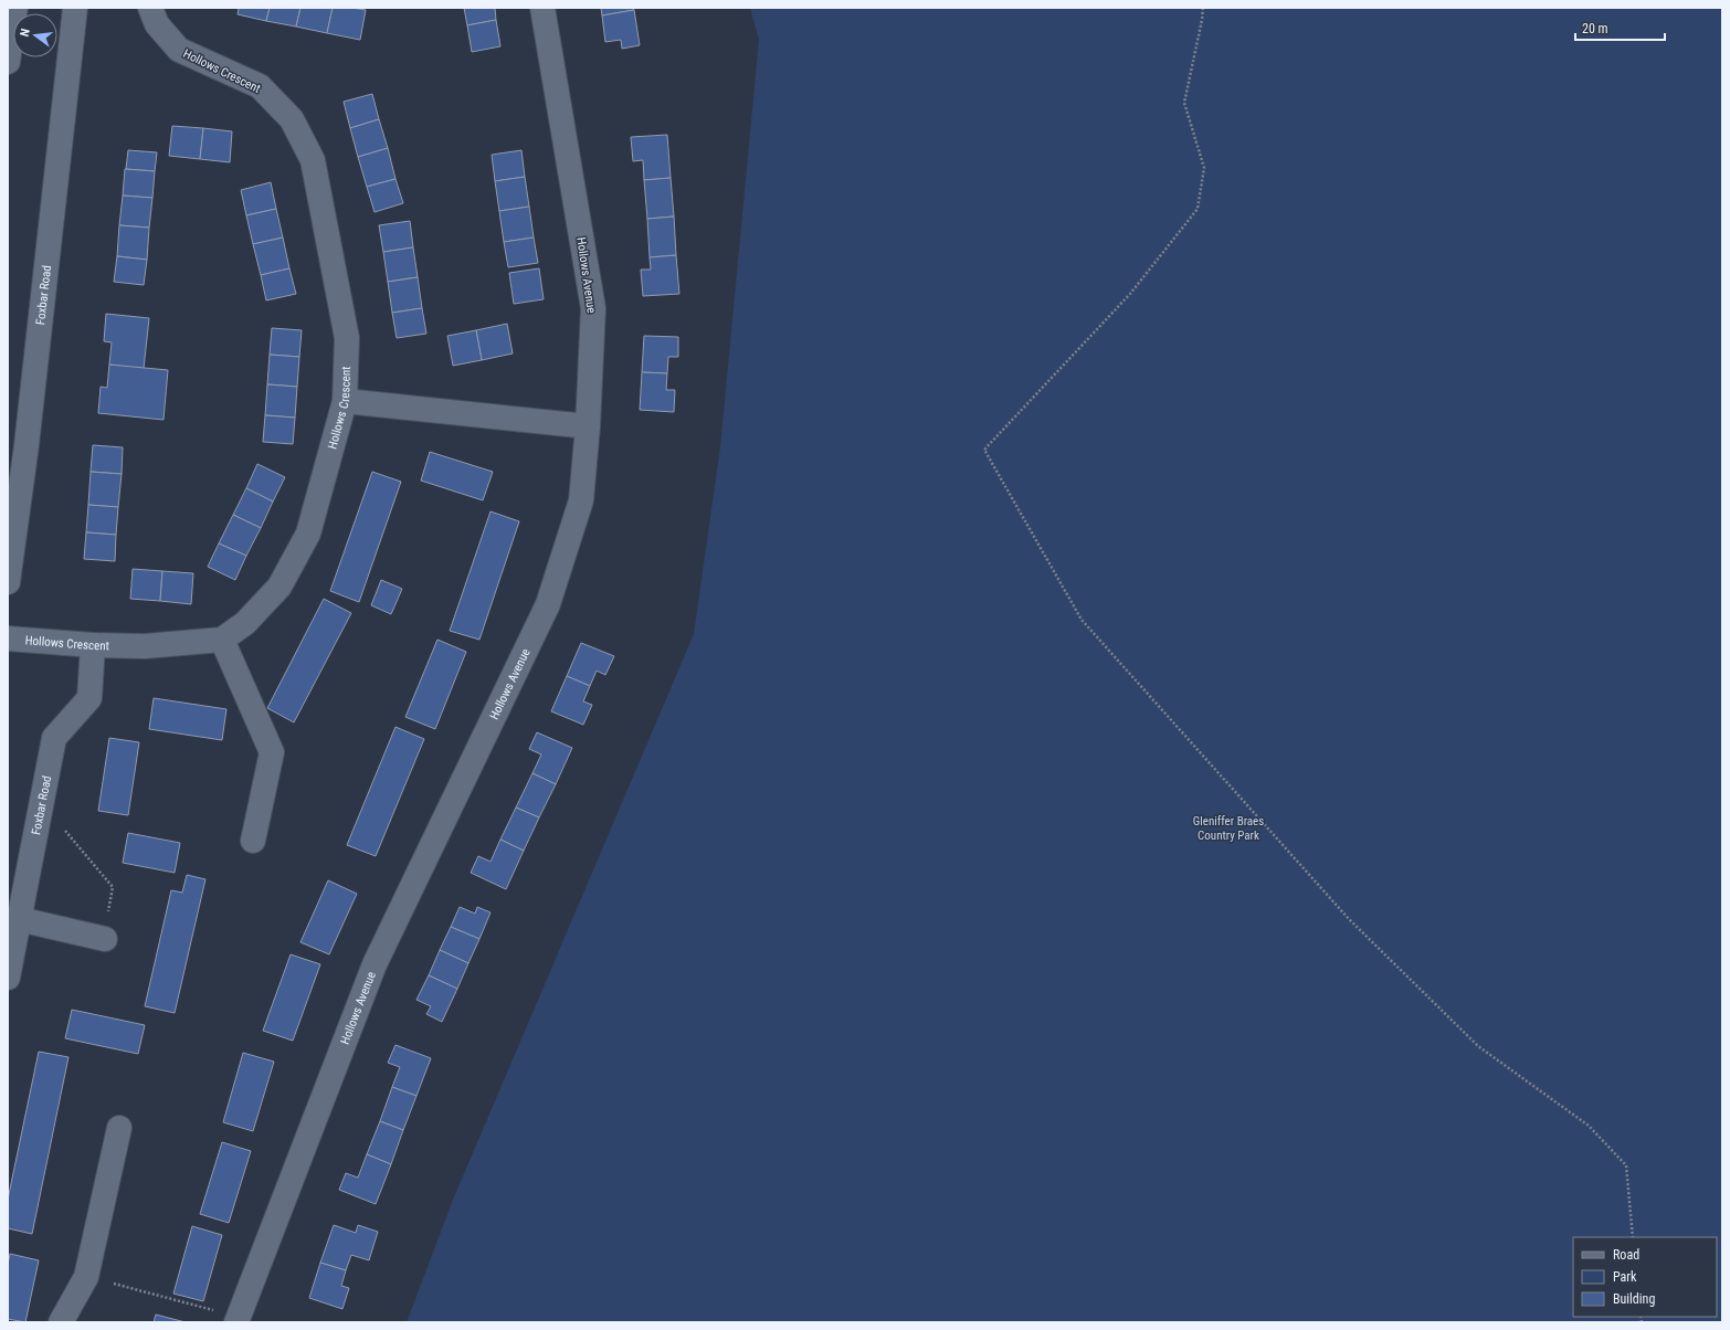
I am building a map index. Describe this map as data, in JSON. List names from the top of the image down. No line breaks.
{"streets":{"street":["Hollows Crescent","Hollows Avenue","Foxbar Road"]},"crossings":[["Hollows Crescent","Foxbar Road"]],"parks":["Gleniffer Braes Country Park"],"legend":["Road","Park","Building"],"scale_bar":"20 m","north":"left"}
